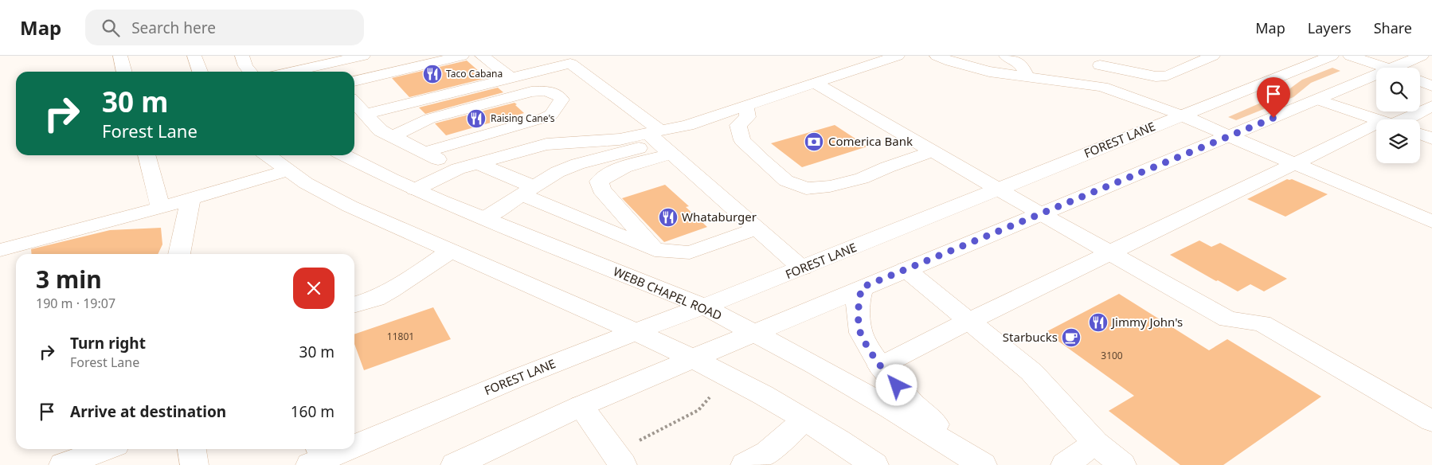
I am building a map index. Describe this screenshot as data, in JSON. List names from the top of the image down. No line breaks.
{"streets":{"main road":["FOREST LANE","WEBB CHAPEL ROAD"]},"crossings":[["FOREST LANE","WEBB CHAPEL ROAD"]],"places":{"restaurant":["Taco Cabana","Raising Cane's","Whataburger","Jimmy John's"],"bank":["Comerica Bank"],"cafe":["Starbucks"]},"house_numbers":["11801","3100"],"page":{"header":"Map","search":"Search here","nav":["Map","Layers","Share"],"turn":["30 m","Forest Lane"],"heading":["3 min","190 m · 19:07"],"list":[{"name":"Turn right","note":"Forest Lane","value":"30 m"},{"name":"Arrive at destination","value":"160 m"}]}}
